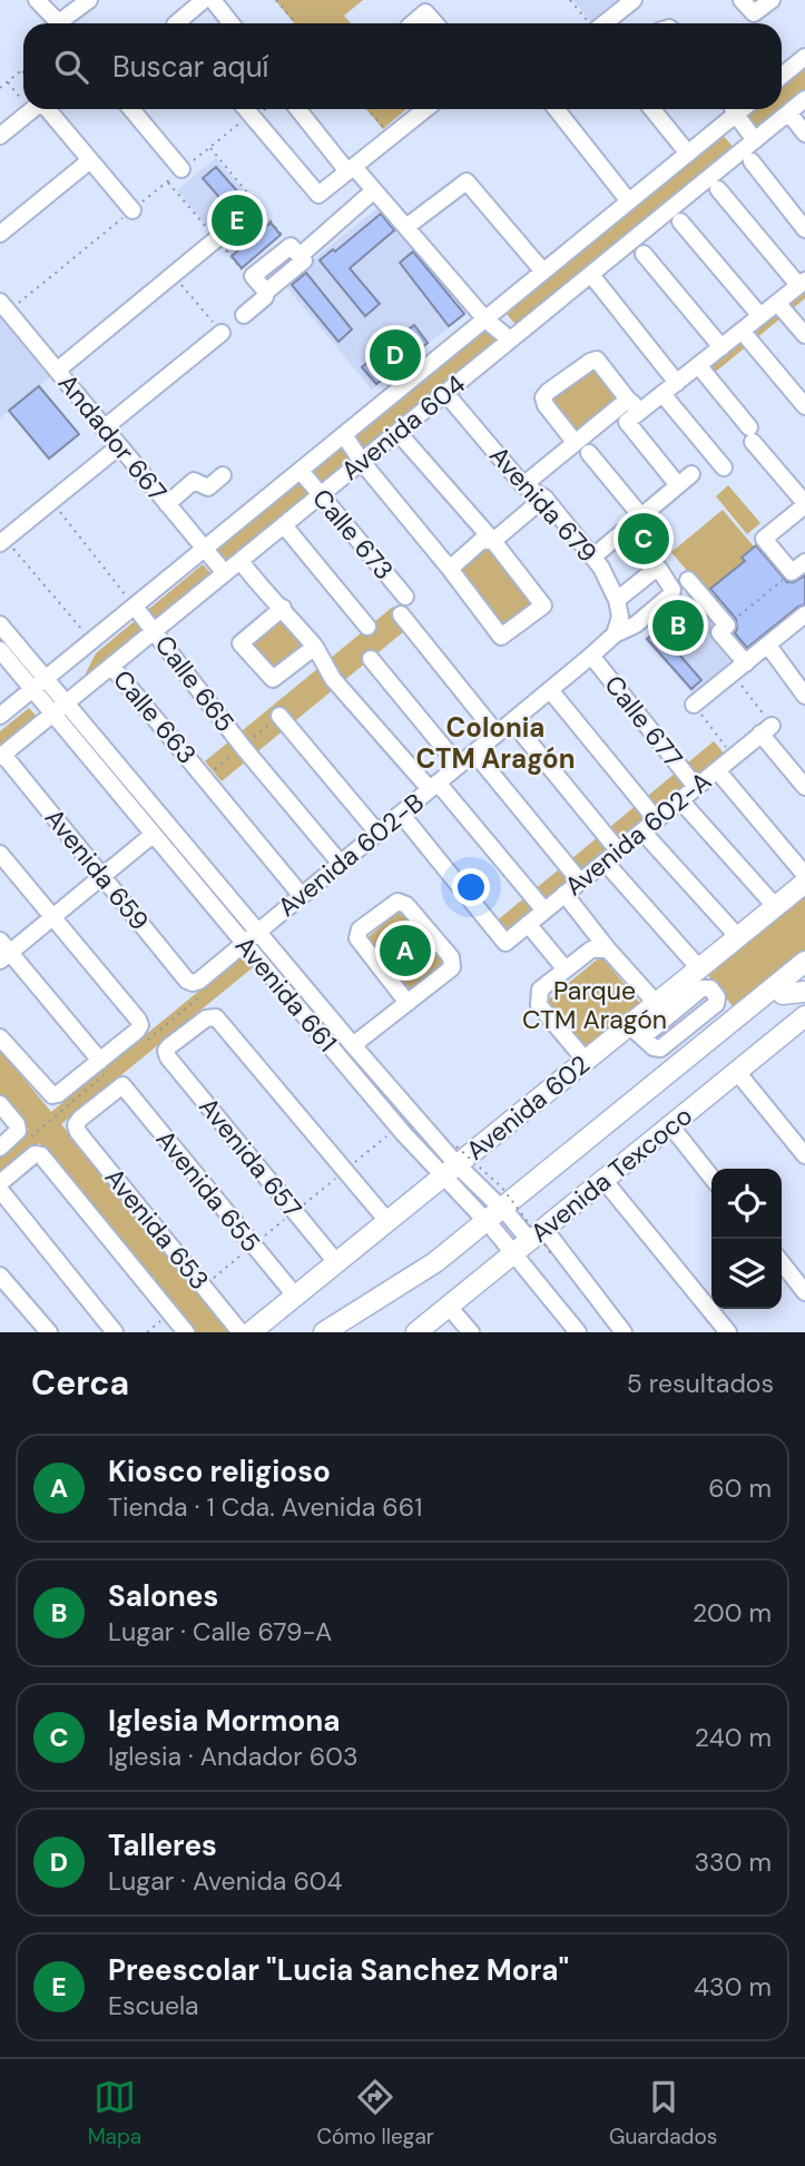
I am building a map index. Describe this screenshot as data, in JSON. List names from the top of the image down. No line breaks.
{"streets":{"main road":["Avenida 602","Avenida Texcoco"],"street":["Avenida 604","Andador 667","Avenida 679","Calle 673","Calle 665","Calle 663","Calle 677","Avenida 602-A","Avenida 602-B","Avenida 659","Avenida 661","Avenida 657","Avenida 655","Avenida 653"]},"crossings":[["Avenida 604","Andador 667"],["Avenida 604","Avenida 679"],["Avenida 604","Calle 673"],["Avenida 604","Calle 665"],["Avenida 604","Calle 663"],["Avenida 604","Avenida 659"],["Avenida 604","Avenida 661"],["Avenida 679","Avenida 602-B"],["Calle 673","Avenida 602-B"],["Calle 665","Avenida 602-B"],["Calle 663","Avenida 602-B"],["Calle 677","Avenida 602-A"],["Calle 677","Avenida 602-B"],["Avenida 602-A","Avenida 602-B"],["Avenida 602-B","Avenida 661"],["Avenida 659","Avenida 661"],["Avenida 661","Avenida 602"],["Avenida 661","Avenida Texcoco"],["Avenida 602","Avenida 657"],["Avenida 602","Avenida 655"],["Avenida 655","Avenida 653"]],"districts":["Colonia CTM Aragón"],"parks":["Parque CTM Aragón"],"page":{"search":"Buscar aquí","pins":["E","D","C","B","A"],"heading":["Cerca","5 resultados"],"list":[{"mark":"A","name":"Kiosco religioso","note":"Tienda · 1 Cda. Avenida 661","value":"60 m"},{"mark":"B","name":"Salones","note":"Lugar · Calle 679-A","value":"200 m"},{"mark":"C","name":"Iglesia Mormona","note":"Iglesia · Andador 603","value":"240 m"},{"mark":"D","name":"Talleres","note":"Lugar · Avenida 604","value":"330 m"},{"mark":"E","name":"Preescolar \"Lucia Sanchez Mora\"","note":"Escuela","value":"430 m"}],"nav":["Mapa","Cómo llegar","Guardados"]}}
